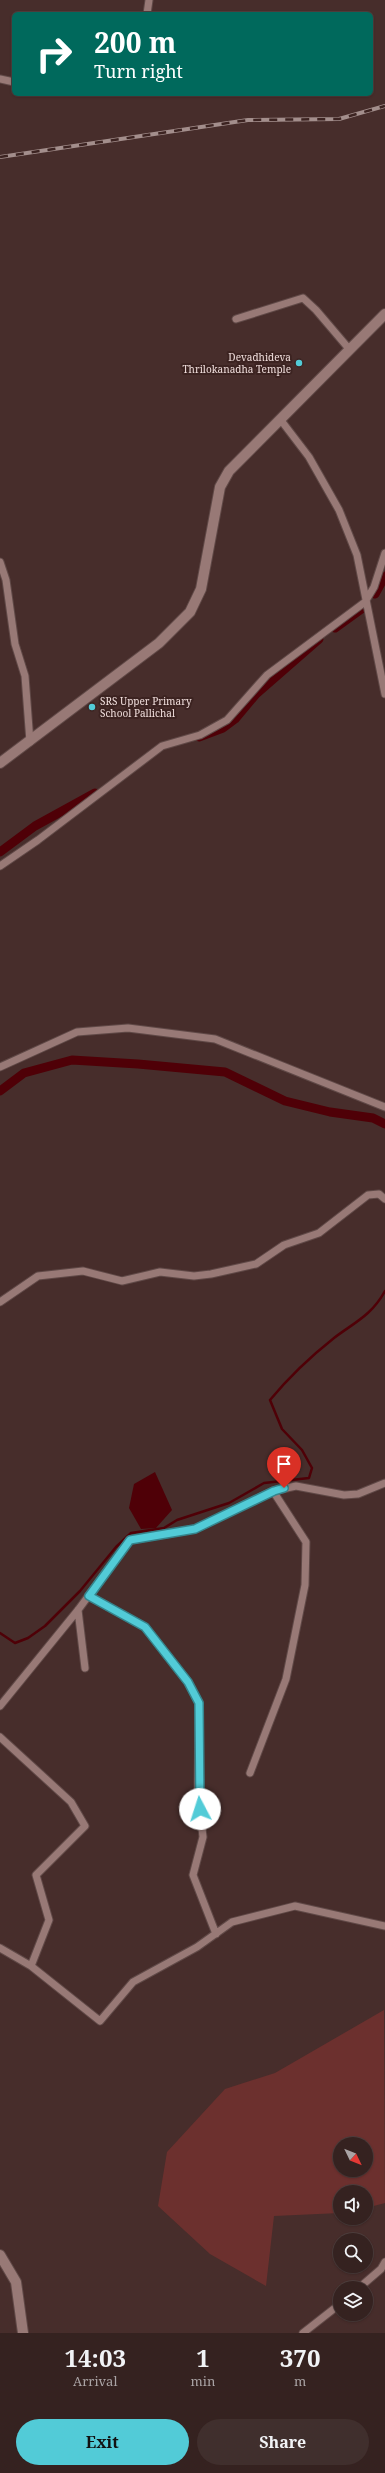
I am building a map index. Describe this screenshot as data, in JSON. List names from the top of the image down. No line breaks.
{"places":["Devadhideva Thrilokanadha Temple","SRS Upper Primary School Pallichal"],"north":"bottom right","page":{"turn":["200 m","Turn right"],"eta":["14:03","Arrival","1","min","370","m"],"buttons":["Exit","Share"]}}
